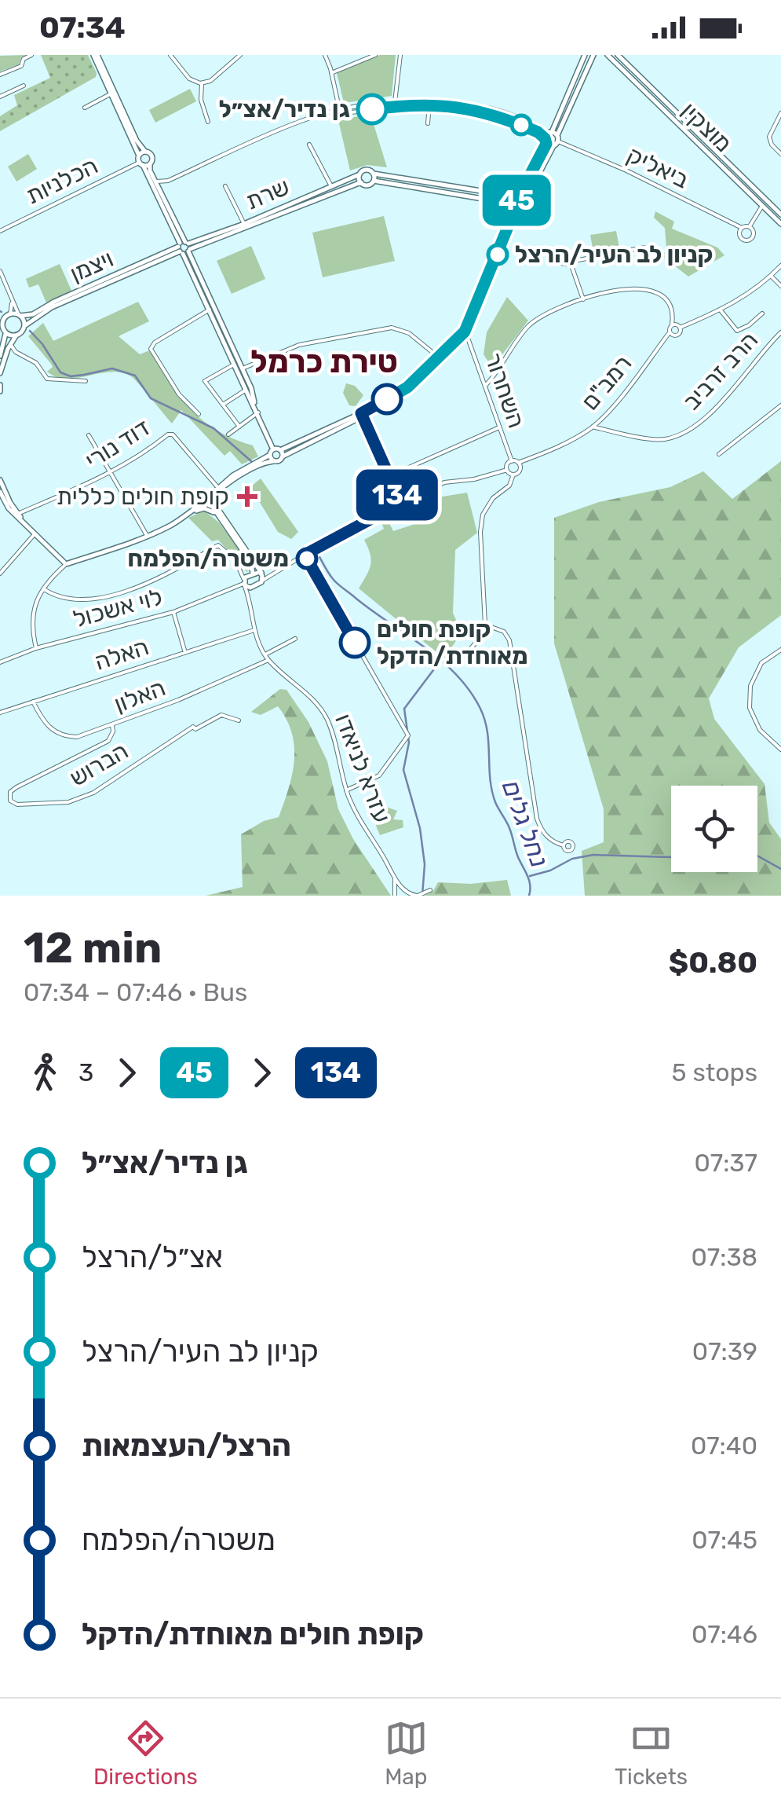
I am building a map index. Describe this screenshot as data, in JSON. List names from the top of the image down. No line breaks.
{"streets":{"street":["מוצקין","ביאליק","הכלניות","שרת","ויצמן","הרב זרביב","רמב\"ם","השחרור","דוד נורי","לוי אשכול","האלה","האלון","הברוש","עזרא לניאדו"]},"crossings":[["שרת","ויצמן"],["הרב זרביב","רמב\"ם"],["רמב\"ם","השחרור"],["לוי אשכול","עזרא לניאדו"],["האלה","האלון"],["האלה","עזרא לניאדו"],["האלון","הברוש"],["האלון","עזרא לניאדו"]],"districts":["טירת כרמל"],"water":["נחל גלים"],"places":{"other":["גן נדיר/אצ״ל","קניון לב העיר/הרצל","משטרה/הפלמח","קופת חולים מאוחדת/הדקל"],"health":["קופת חולים כללית"]},"lines":["bus line 45","bus line 134"],"page":{"status":"07:34","on_map":["45","134"],"heading":["12 min","07:34 – 07:46 · Bus","$0.80"],"legs":["3","45","134","5 stops"],"list":[{"name":"גן נדיר/אצ״ל","value":"07:37"},{"name":"אצ״ל/הרצל","value":"07:38"},{"name":"קניון לב העיר/הרצל","value":"07:39"},{"name":"הרצל/העצמאות","value":"07:40"},{"name":"משטרה/הפלמח","value":"07:45"},{"name":"קופת חולים מאוחדת/הדקל","value":"07:46"}],"tabs":["Directions","Map","Tickets"]}}
